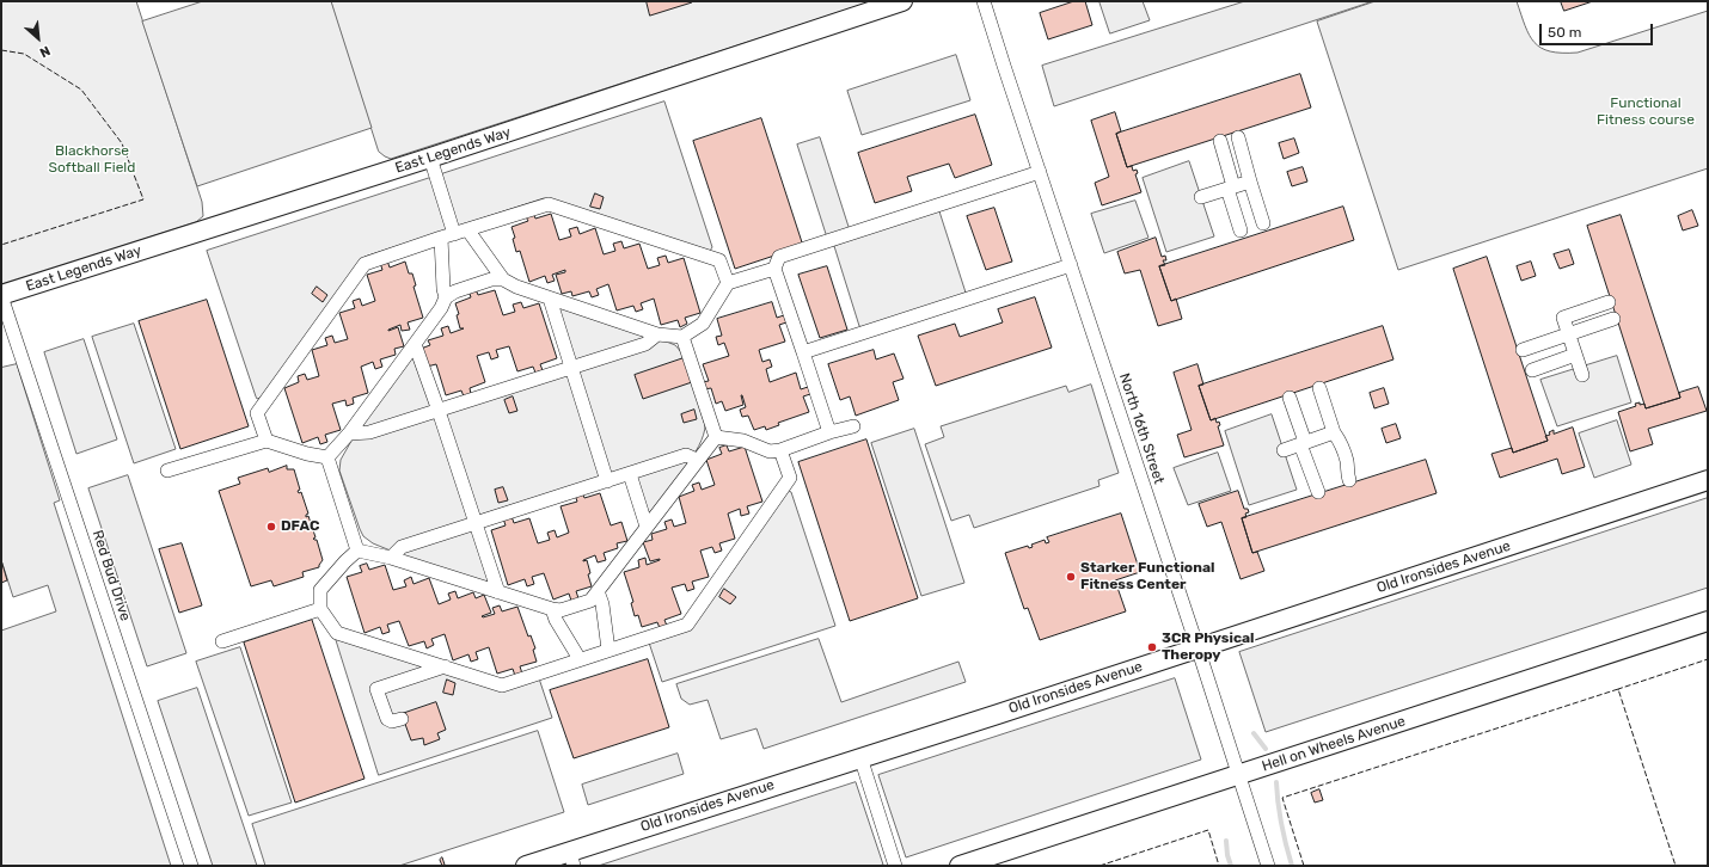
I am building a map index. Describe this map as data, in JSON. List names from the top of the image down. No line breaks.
{"streets":{"street":["East Legends Way","North 16th Street","Old Ironsides Avenue","Red Bud Drive","Hell on Wheels Avenue"]},"crossings":[["East Legends Way","Red Bud Drive"],["North 16th Street","Old Ironsides Avenue"],["North 16th Street","Hell on Wheels Avenue"]],"parks":["Functional Fitness course","Blackhorse Softball Field"],"places":["DFAC","Starker Functional Fitness Center","3CR Physical Theropy"],"scale_bar":"50 m","north":"bottom right"}
